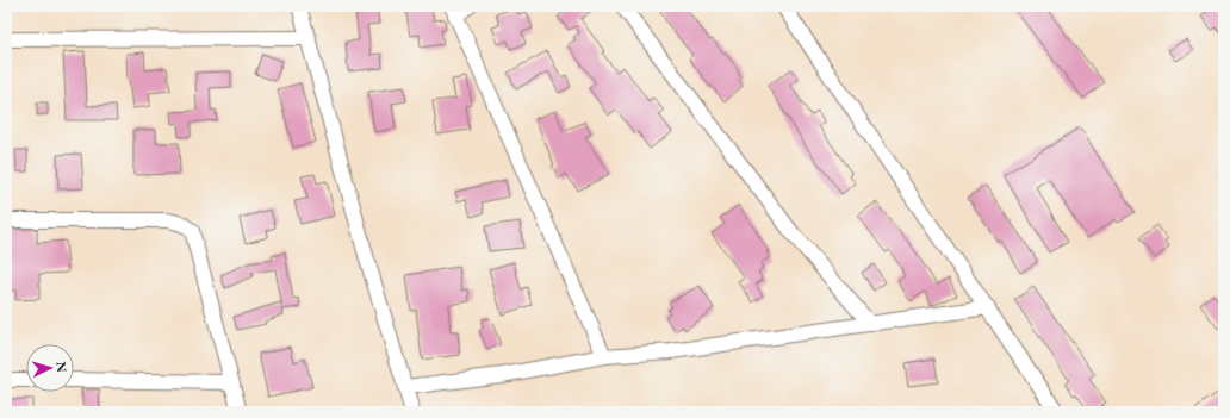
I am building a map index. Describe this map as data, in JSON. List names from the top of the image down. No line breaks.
{"north":"right"}
